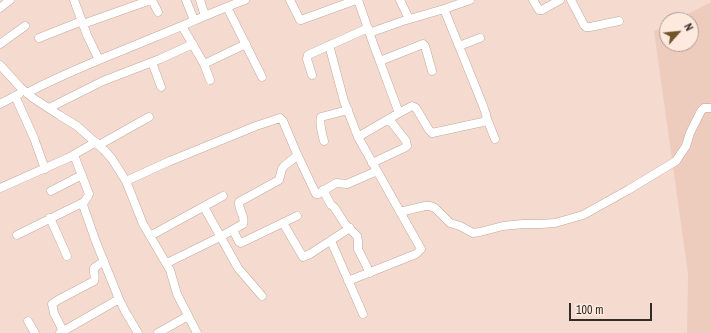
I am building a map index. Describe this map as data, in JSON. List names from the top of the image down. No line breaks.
{"scale_bar":"100 m","north":"top right"}
